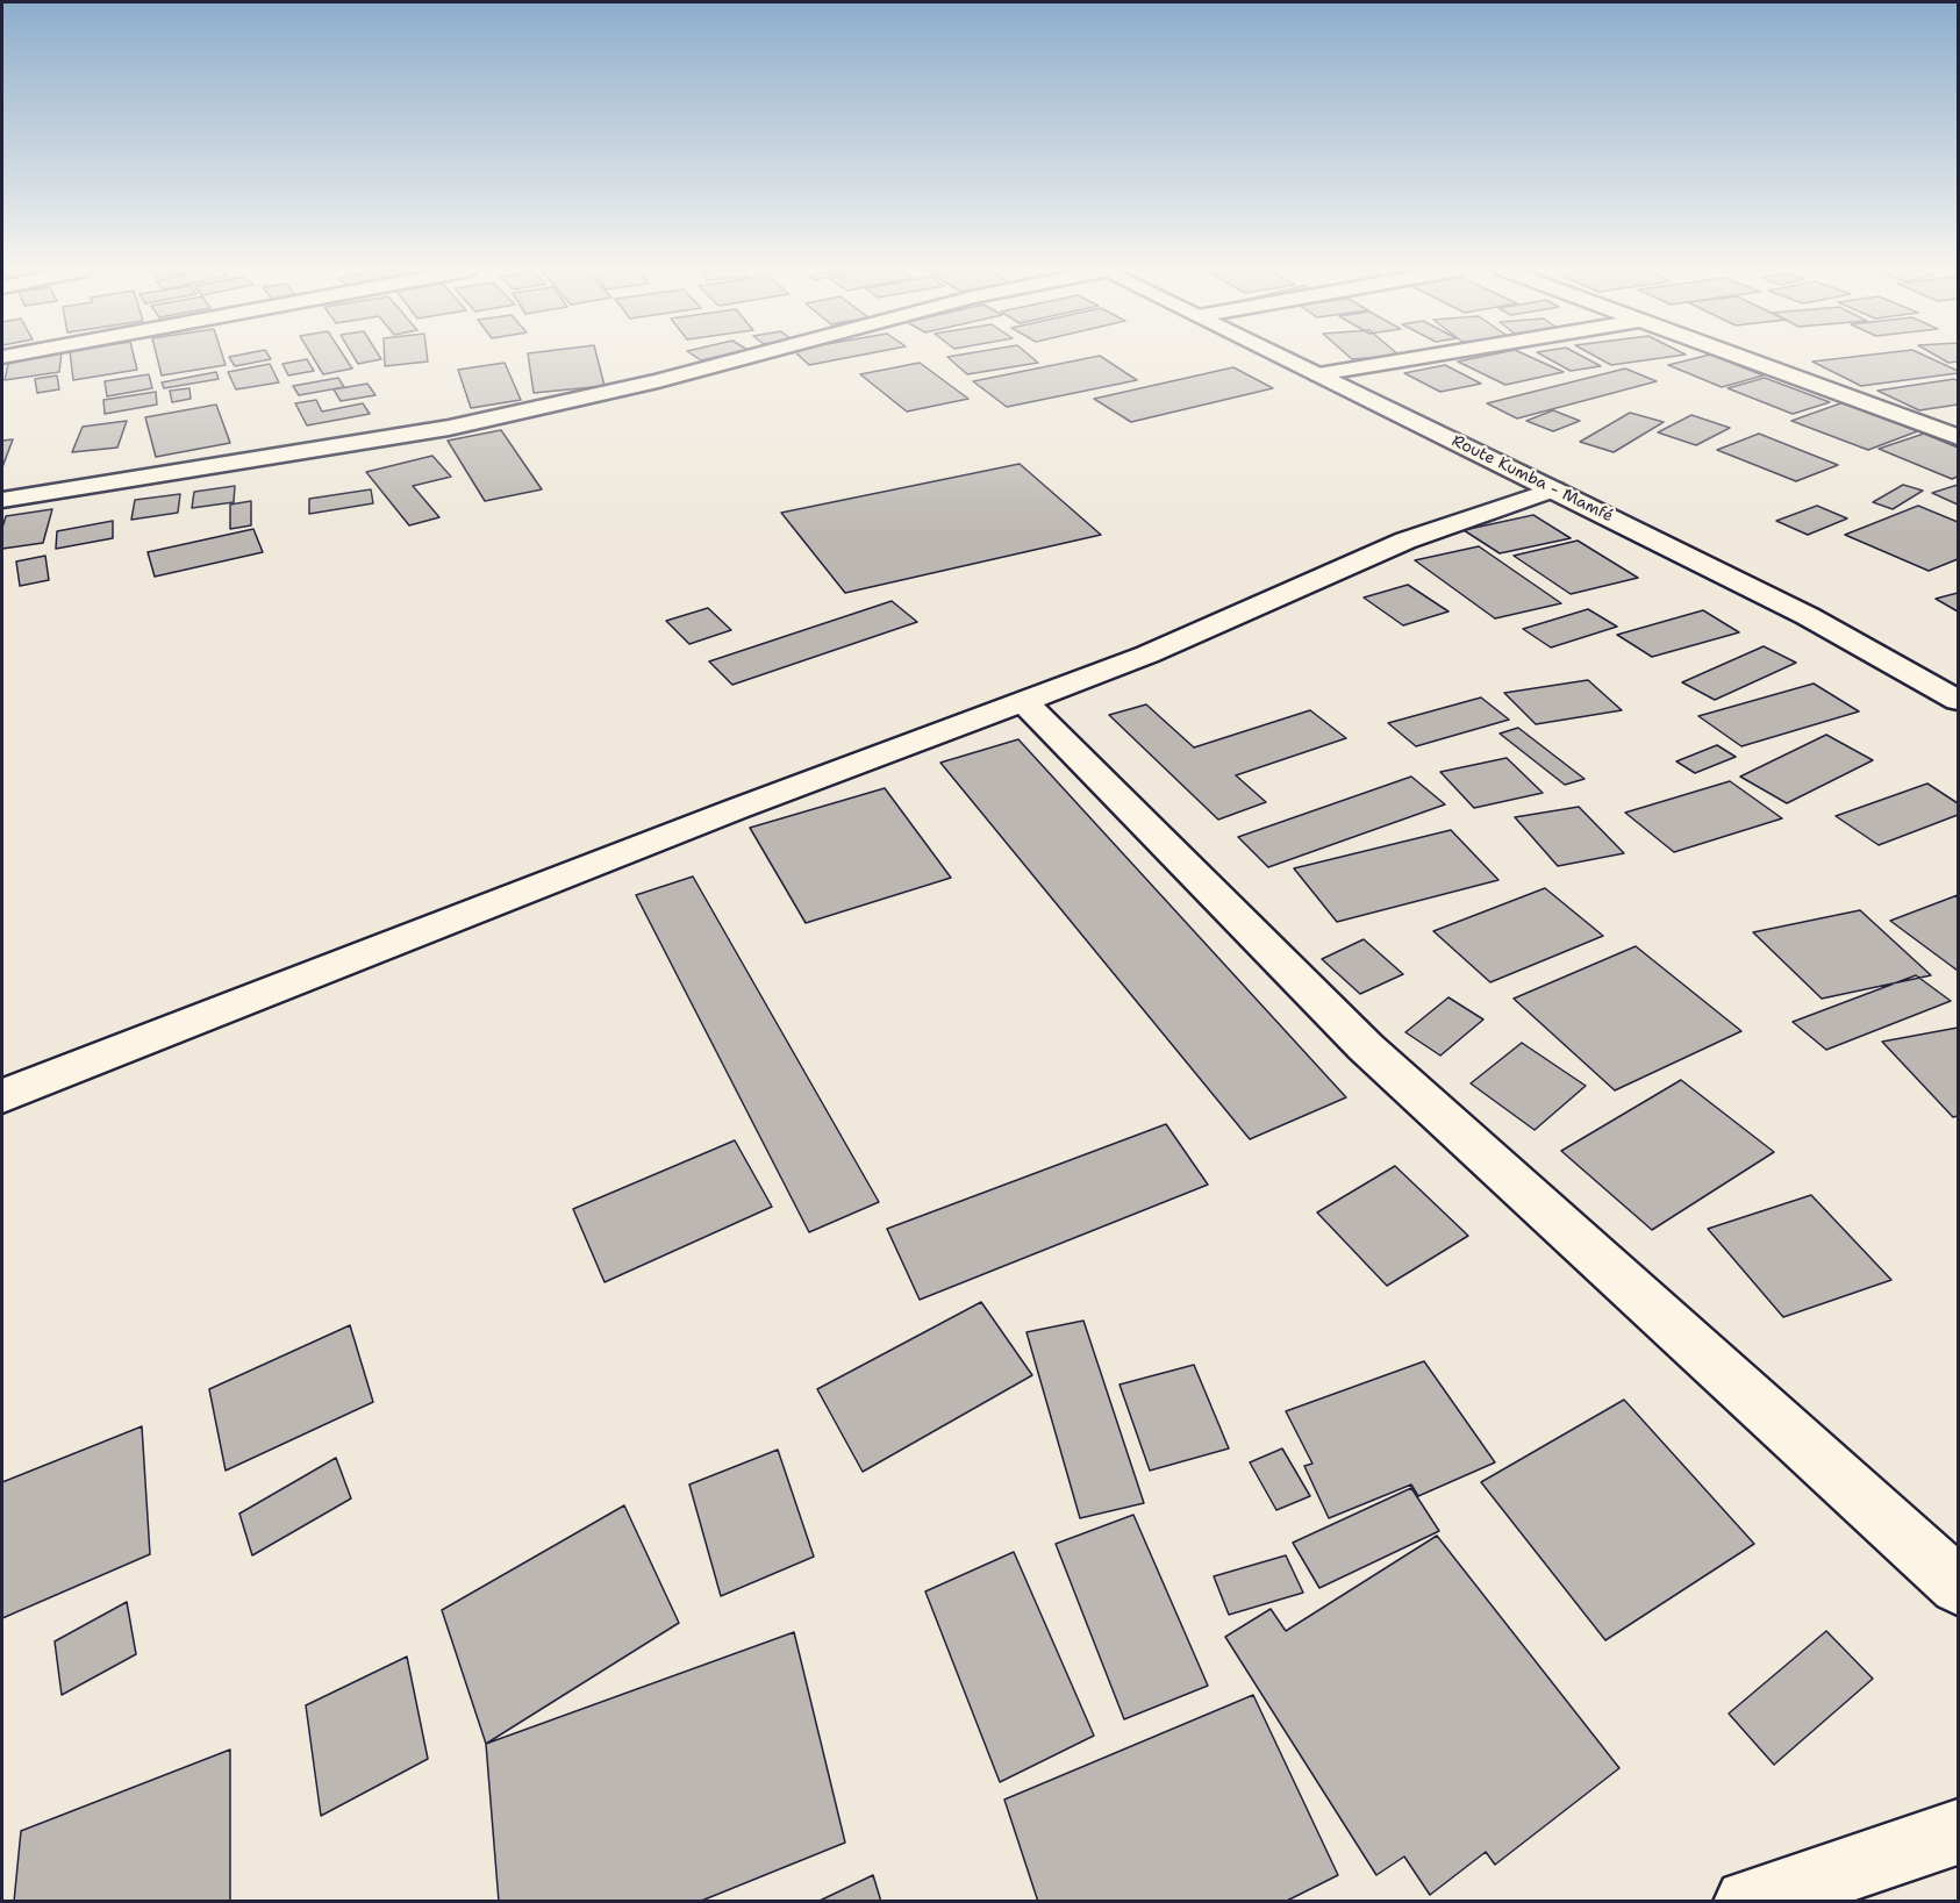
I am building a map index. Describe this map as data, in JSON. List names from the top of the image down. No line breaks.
{"streets":{"main road":["Route Kumba - Mamfé"]}}
